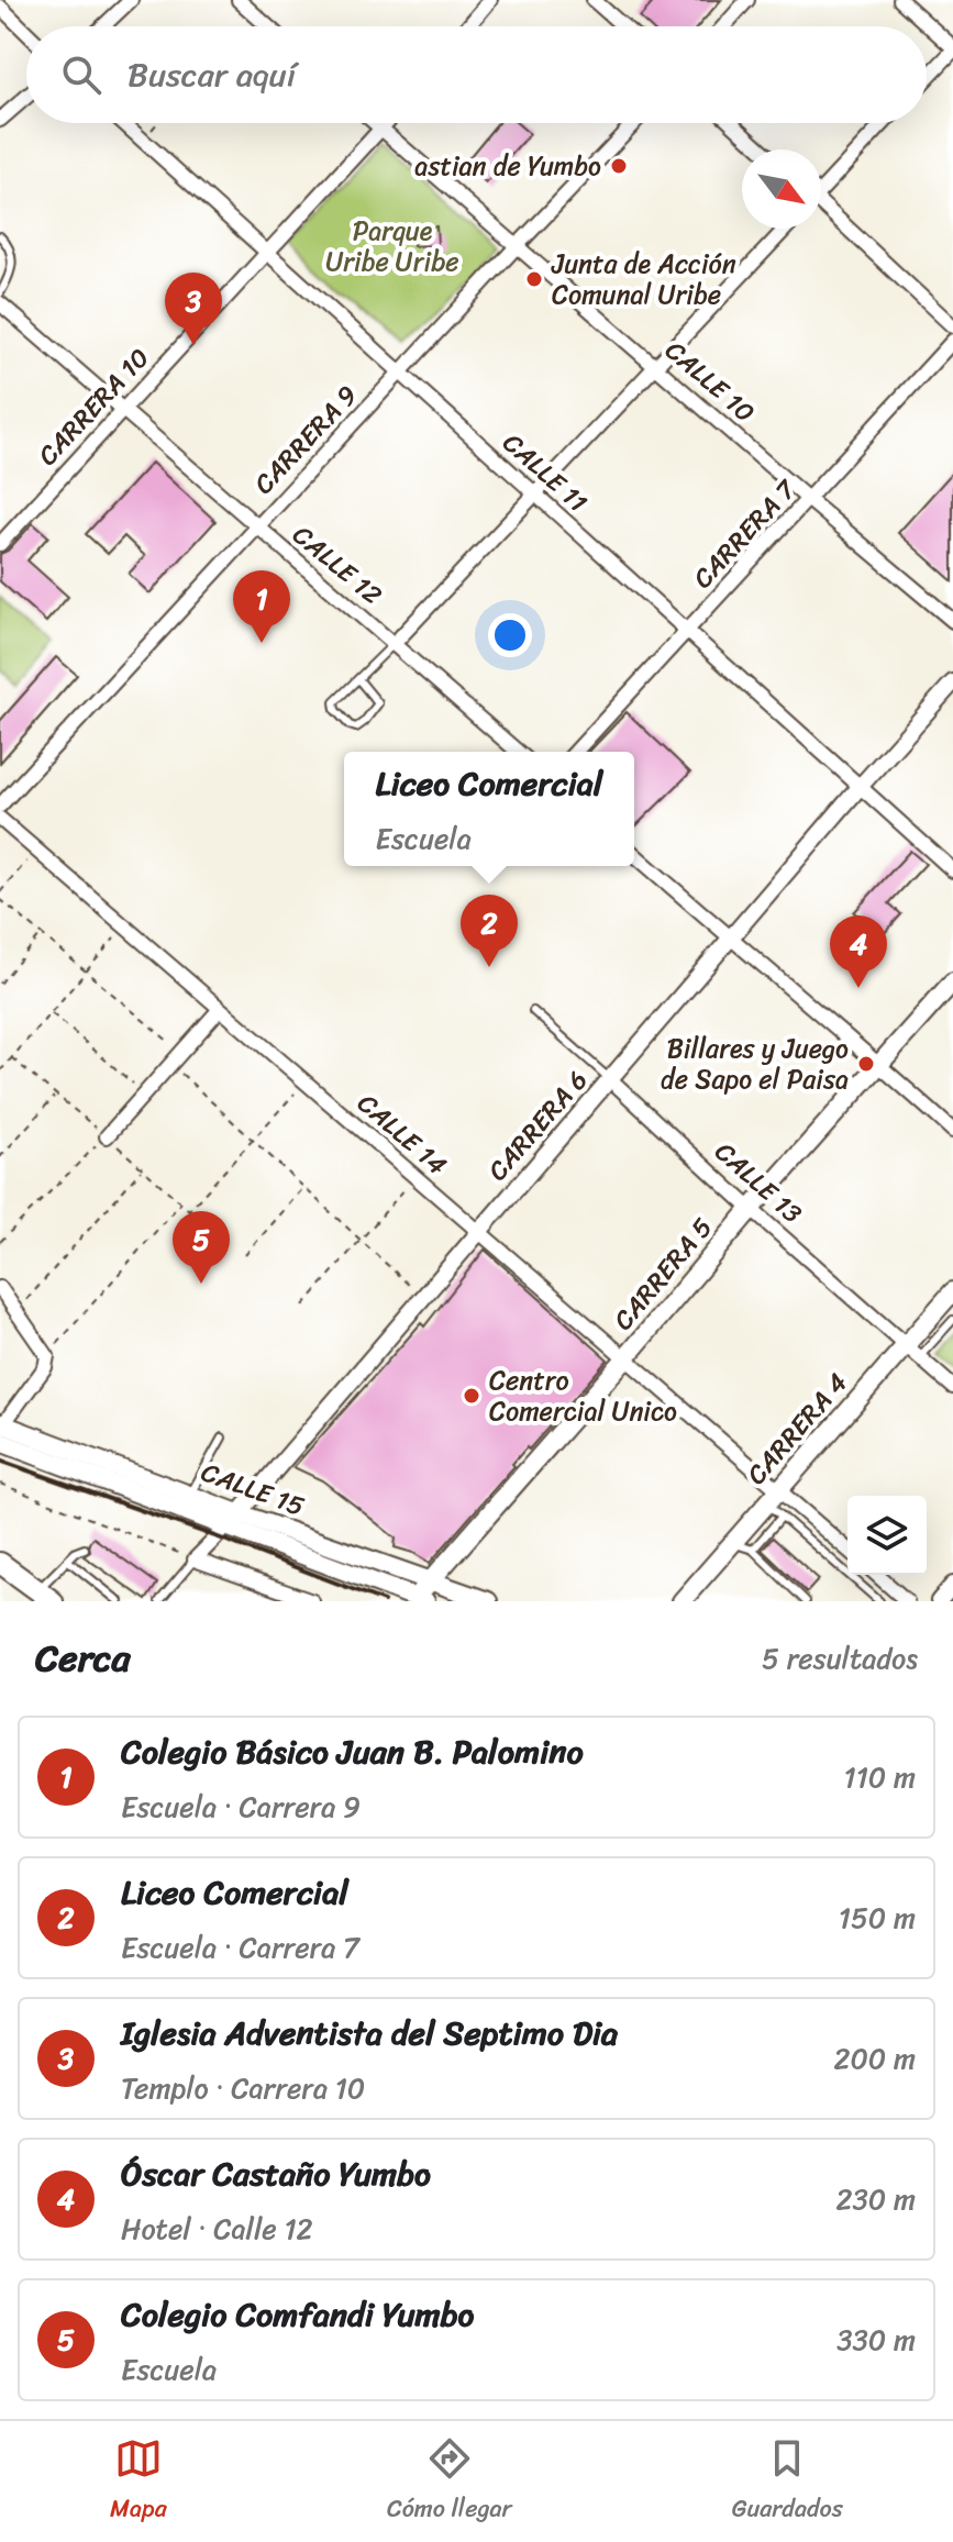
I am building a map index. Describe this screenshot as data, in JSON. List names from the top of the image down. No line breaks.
{"streets":{"main road":["CARRERA 5","CARRERA 4","CALLE 15"],"street":["CALLE 10","CARRERA 10","CARRERA 9","CALLE 11","CARRERA 7","CALLE 12","CARRERA 6","CALLE 14","CALLE 13"]},"crossings":[["CALLE 10","CARRERA 10"],["CALLE 10","CARRERA 9"],["CALLE 10","CARRERA 7"],["CARRERA 10","CALLE 11"],["CARRERA 10","CALLE 12"],["CARRERA 9","CALLE 11"],["CARRERA 9","CALLE 12"],["CALLE 11","CARRERA 7"],["CALLE 11","CARRERA 6"],["CARRERA 6","CALLE 14"],["CARRERA 6","CALLE 13"],["CARRERA 6","CALLE 15"],["CALLE 14","CARRERA 5"],["CALLE 14","CARRERA 4"],["CALLE 13","CARRERA 5"],["CALLE 13","CARRERA 4"],["CARRERA 5","CALLE 15"]],"parks":["Parque Uribe Uribe"],"places":["astian de Yumbo","Junta de Acción Comunal Uribe","Billares y Juego de Sapo el Paisa","Centro Comercial Unico"],"north":"bottom right","page":{"search":"Buscar aquí","pins":["3","1","2","4","5"],"popup":["Liceo Comercial","Escuela"],"heading":["Cerca","5 resultados"],"list":[{"mark":"1","name":"Colegio Básico Juan B. Palomino","note":"Escuela · Carrera 9","value":"110 m"},{"mark":"2","name":"Liceo Comercial","note":"Escuela · Carrera 7","value":"150 m"},{"mark":"3","name":"Iglesia Adventista del Septimo Dia","note":"Templo · Carrera 10","value":"200 m"},{"mark":"4","name":"Óscar Castaño Yumbo","note":"Hotel · Calle 12","value":"230 m"},{"mark":"5","name":"Colegio Comfandi Yumbo","note":"Escuela","value":"330 m"}],"nav":["Mapa","Cómo llegar","Guardados"]}}
